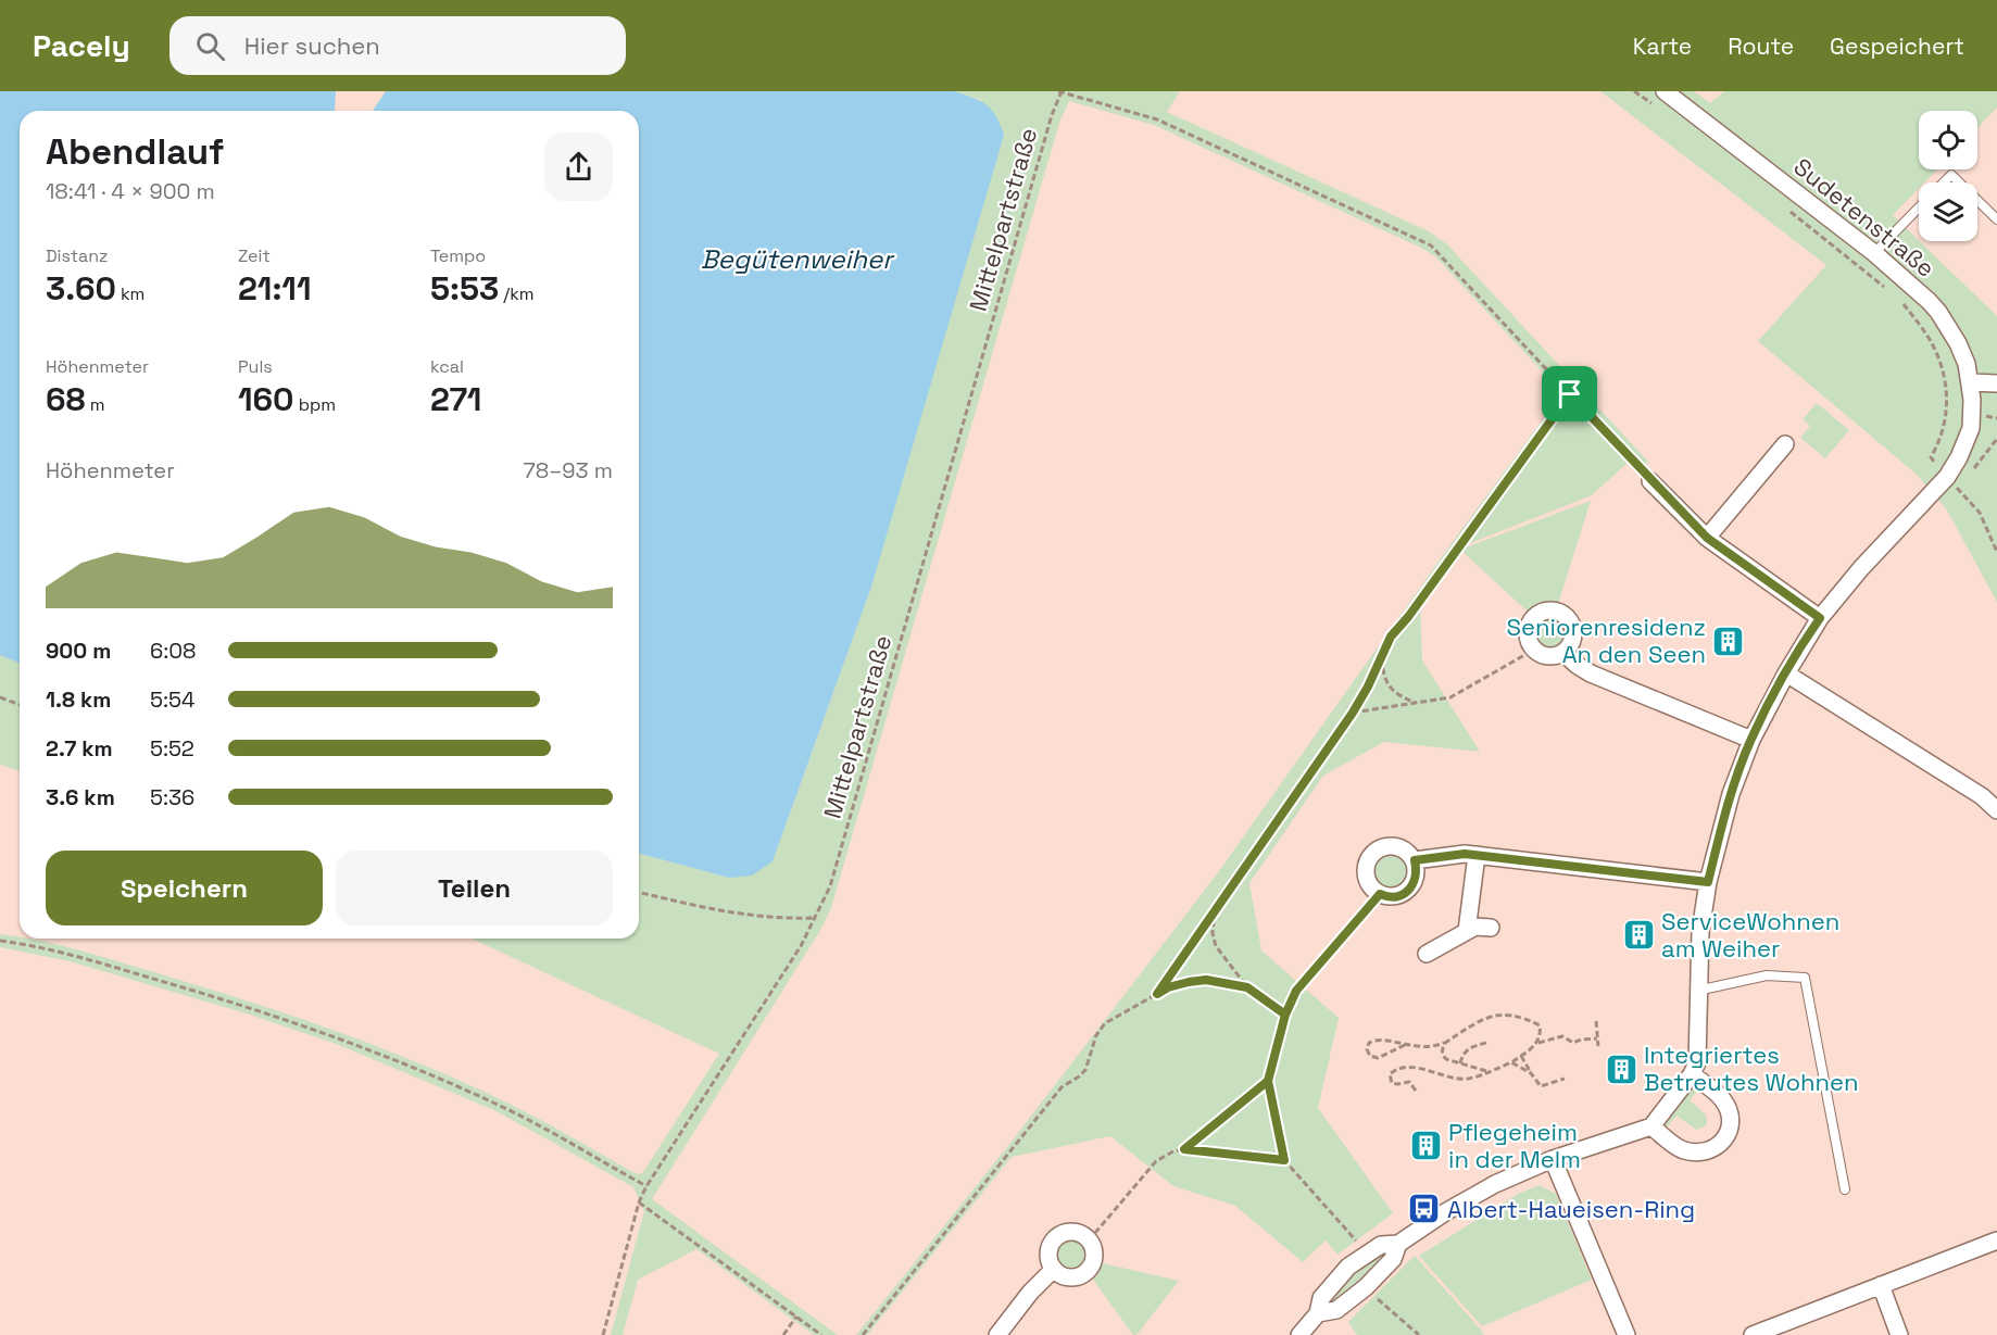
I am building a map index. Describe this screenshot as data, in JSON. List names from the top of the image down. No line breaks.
{"streets":{"street":["Sudetenstraße"],"path":["Mittelpartstraße"]},"water":["Begütenweiher"],"places":{"building":["Seniorenresidenz An den Seen","ServiceWohnen am Weiher","Integriertes Betreutes Wohnen","Pflegeheim in der Melm"],"bus stop":["Albert-Haueisen-Ring"]},"page":{"header":"Pacely","search":"Hier suchen","nav":["Karte","Route","Gespeichert"],"heading":["Abendlauf","18:41 · 4 × 900 m"],"stats":[["Distanz","3.60 km"],["Zeit","21:11"],["Tempo","5:53 /km"],["Höhenmeter","68 m"],["Puls","160 bpm"],["kcal","271"]],"chart":["Höhenmeter","78–93 m"],"list":[{"name":"900 m","note":"6:08"},{"name":"1.8 km","note":"5:54"},{"name":"2.7 km","note":"5:52"},{"name":"3.6 km","note":"5:36"}],"buttons":["Speichern","Teilen"]}}
